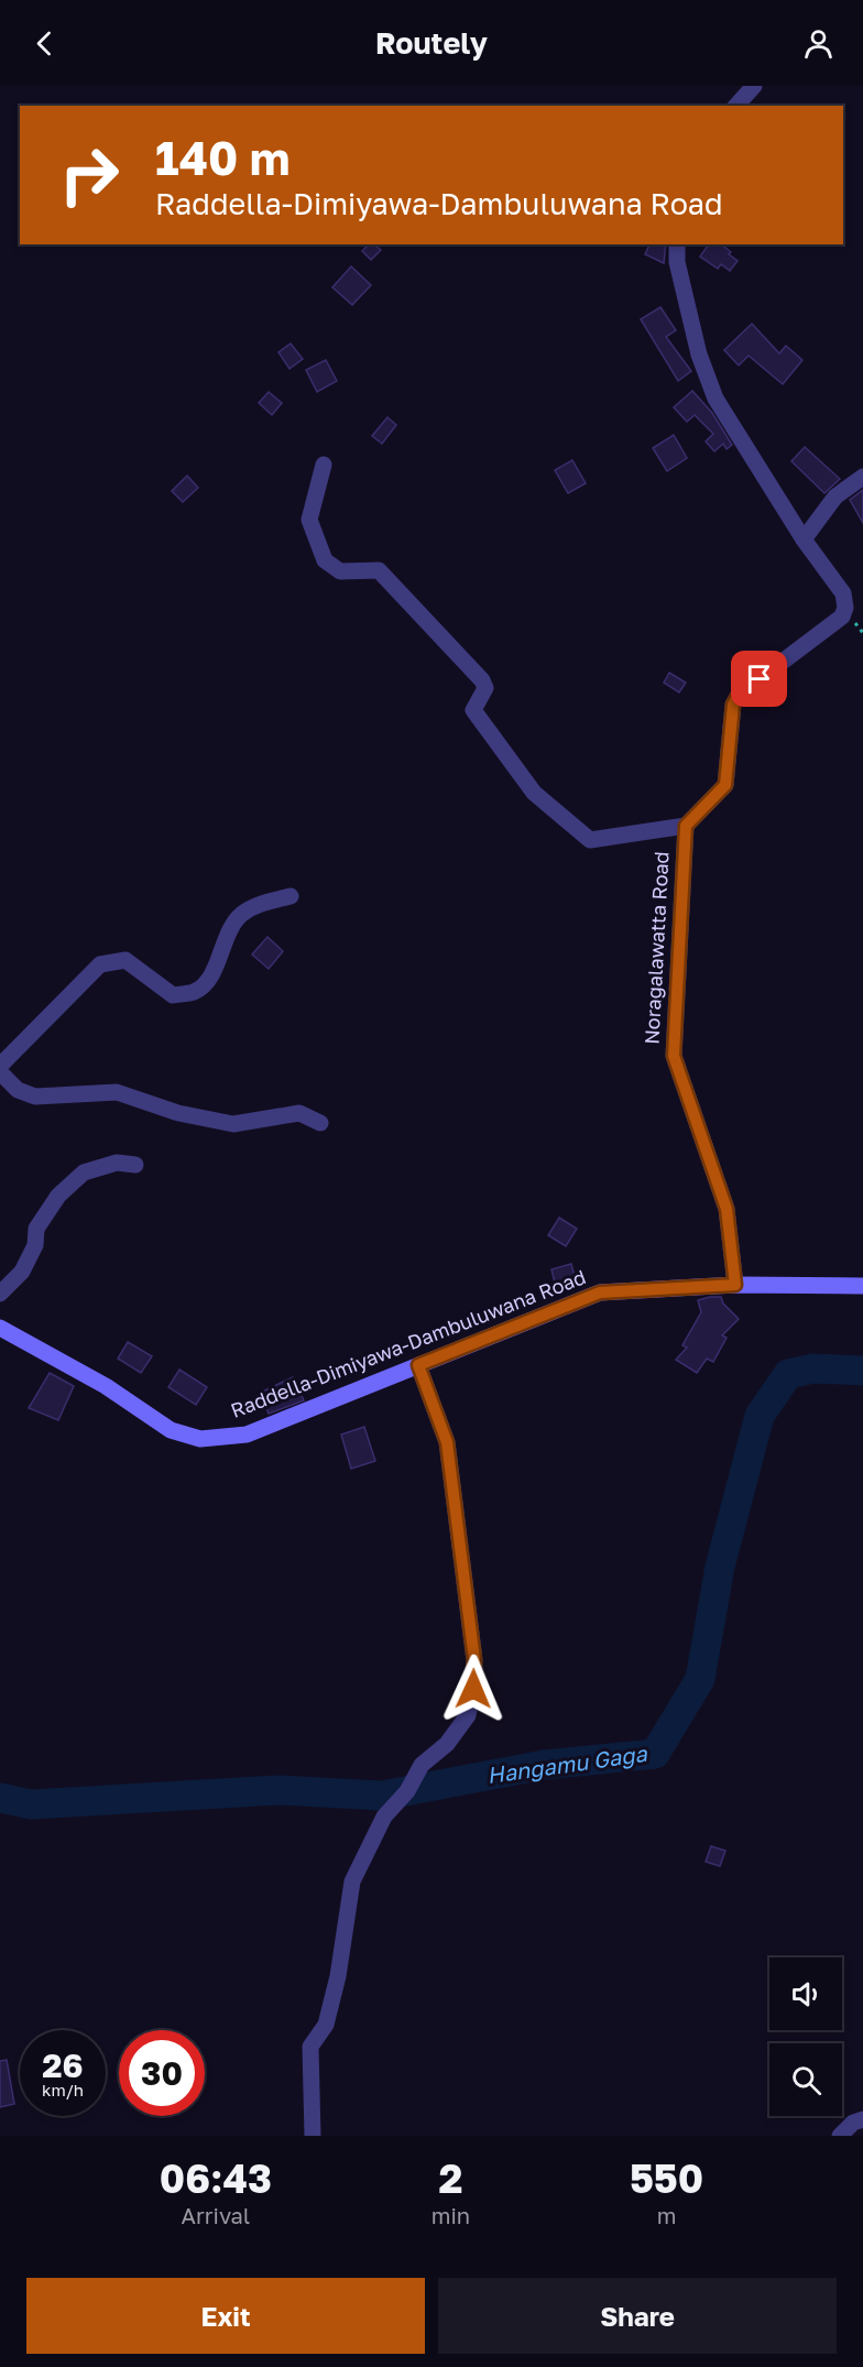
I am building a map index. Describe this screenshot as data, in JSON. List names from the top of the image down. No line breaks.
{"streets":{"street":["Noragalawatta Road","Raddella-Dimiyawa-Dambuluwana Road"]},"crossings":[["Noragalawatta Road","Raddella-Dimiyawa-Dambuluwana Road"]],"water":["Hangamu Gaga"],"page":{"header":"Routely","turn":["140 m","Raddella-Dimiyawa-Dambuluwana Road"],"speed":"26 km/h","limit":"30","eta":["06:43","Arrival","2","min","550","m"],"buttons":["Exit","Share"]}}
